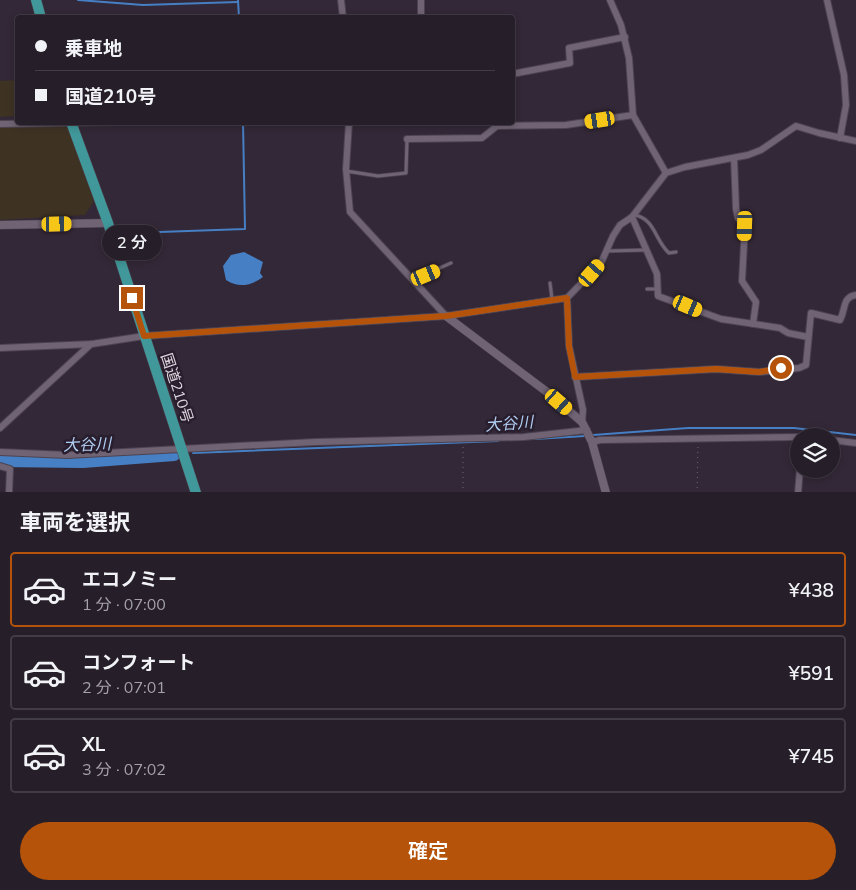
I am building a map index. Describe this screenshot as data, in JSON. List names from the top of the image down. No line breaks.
{"streets":{"highway":["国道210号"]},"water":["大谷川"],"page":{"banner":["乗車地","国道210号"],"bubble":"2 分","heading":"車両を選択","list":[{"name":"エコノミー","note":"1 分 · 07:00","value":"¥438"},{"name":"コンフォート","note":"2 分 · 07:01","value":"¥591"},{"name":"XL","note":"3 分 · 07:02","value":"¥745"}],"buttons":"確定"}}
